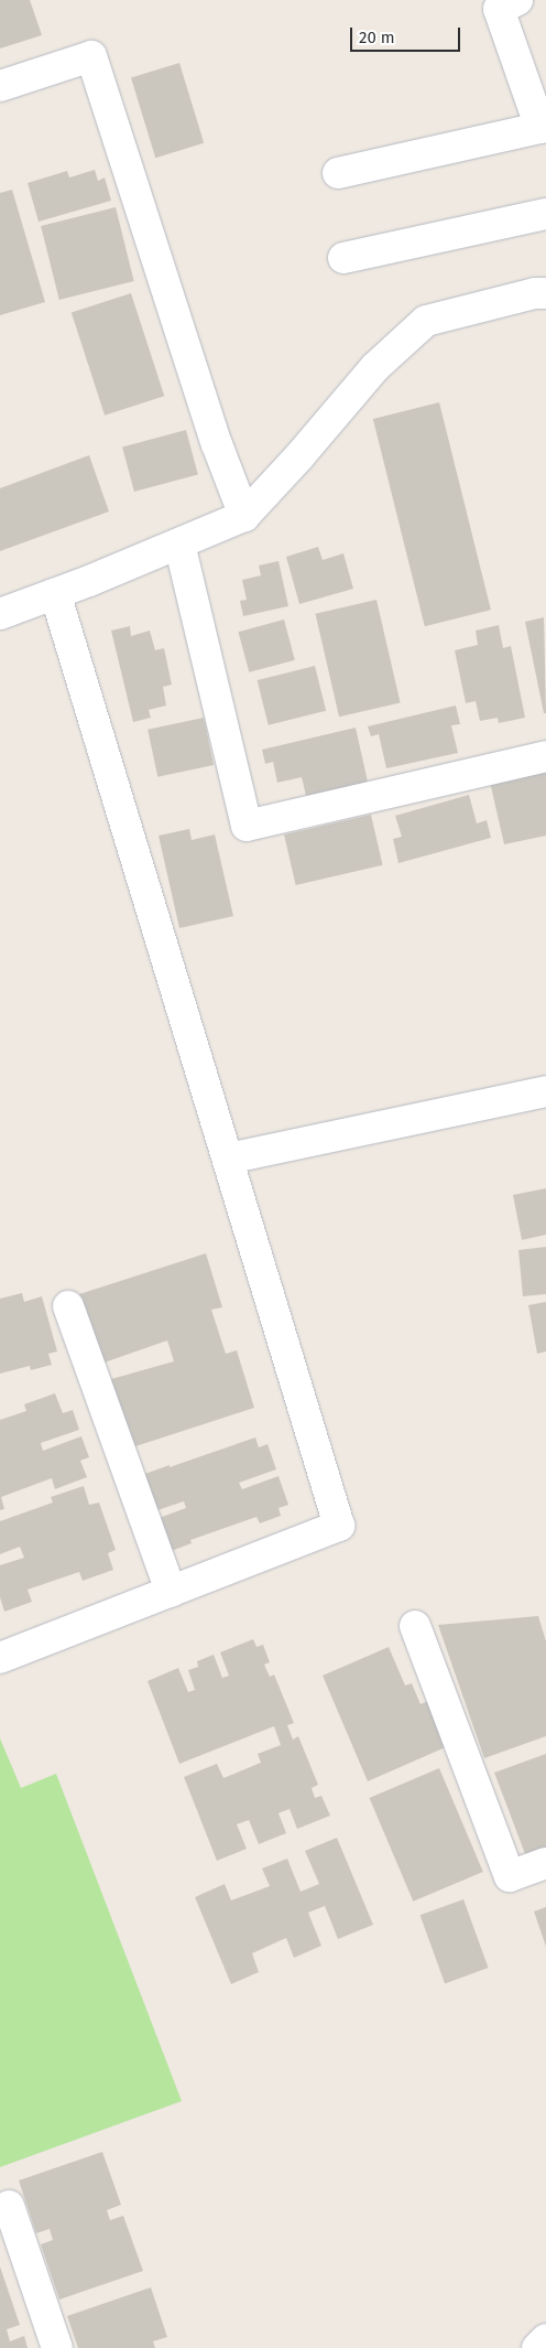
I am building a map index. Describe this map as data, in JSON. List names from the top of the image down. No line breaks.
{"scale_bar":"20 m"}
